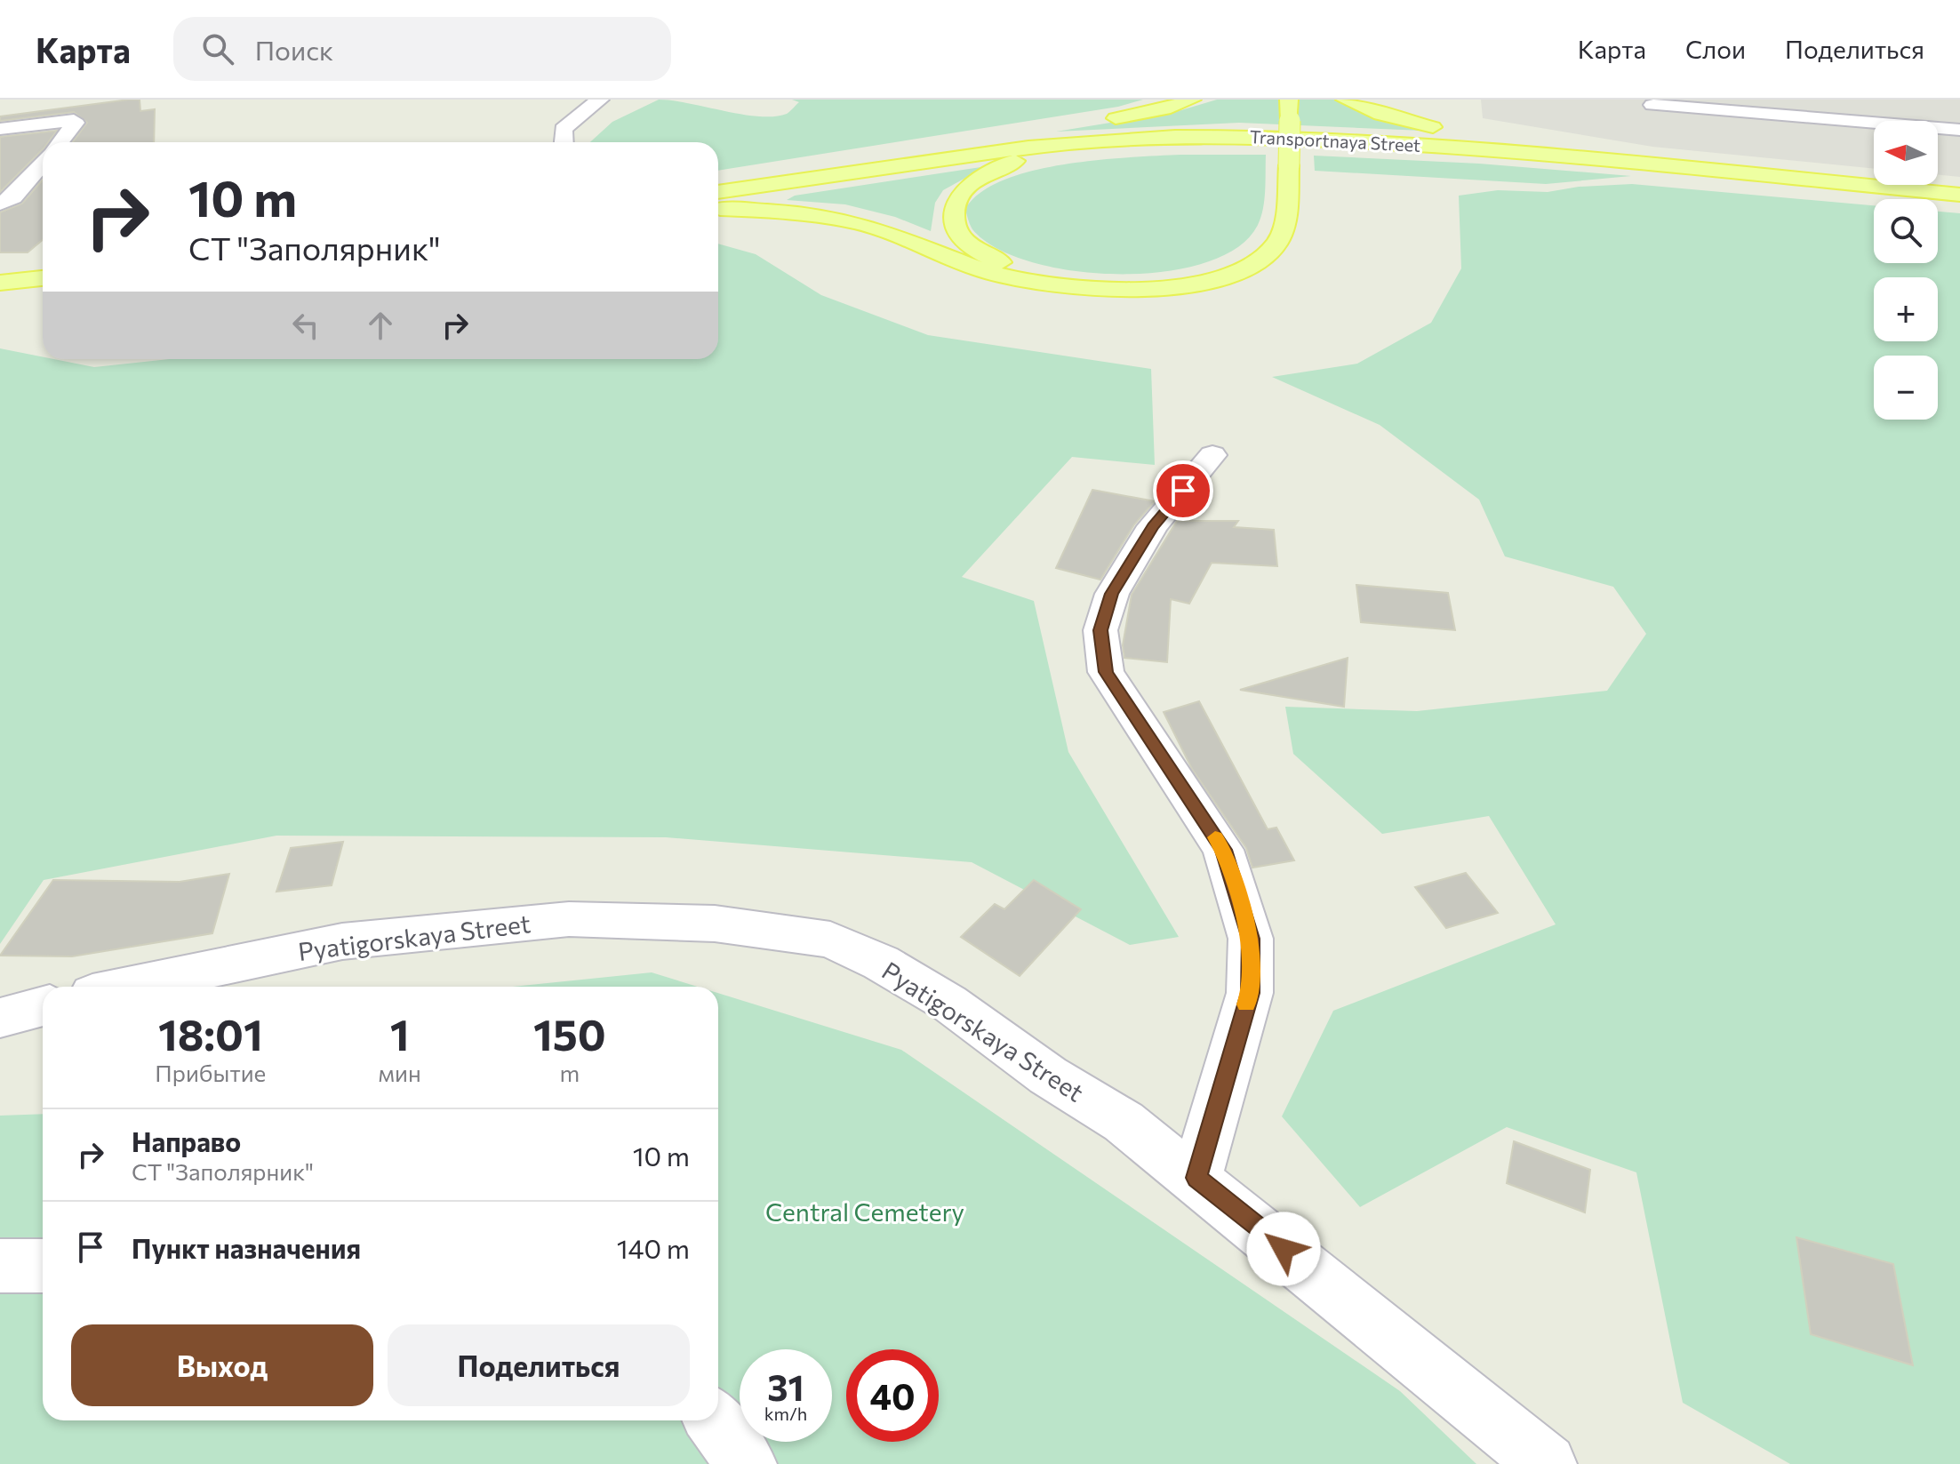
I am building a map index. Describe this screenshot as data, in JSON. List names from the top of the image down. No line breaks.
{"streets":{"main road":["Transportnaya Street"],"street":["Pyatigorskaya Street"]},"parks":["Central Cemetery"],"north":"left","page":{"header":"Карта","search":"Поиск","nav":["Карта","Слои","Поделиться"],"map_buttons":["+","−"],"turn":["10 m","СТ \"Заполярник\""],"eta":["18:01","Прибытие","1","мин","150","m"],"list":[{"name":"Направо","note":"СТ \"Заполярник\"","value":"10 m"},{"name":"Пункт назначения","value":"140 m"}],"buttons":["Выход","Поделиться"],"speed":"31 km/h","limit":"40"}}
